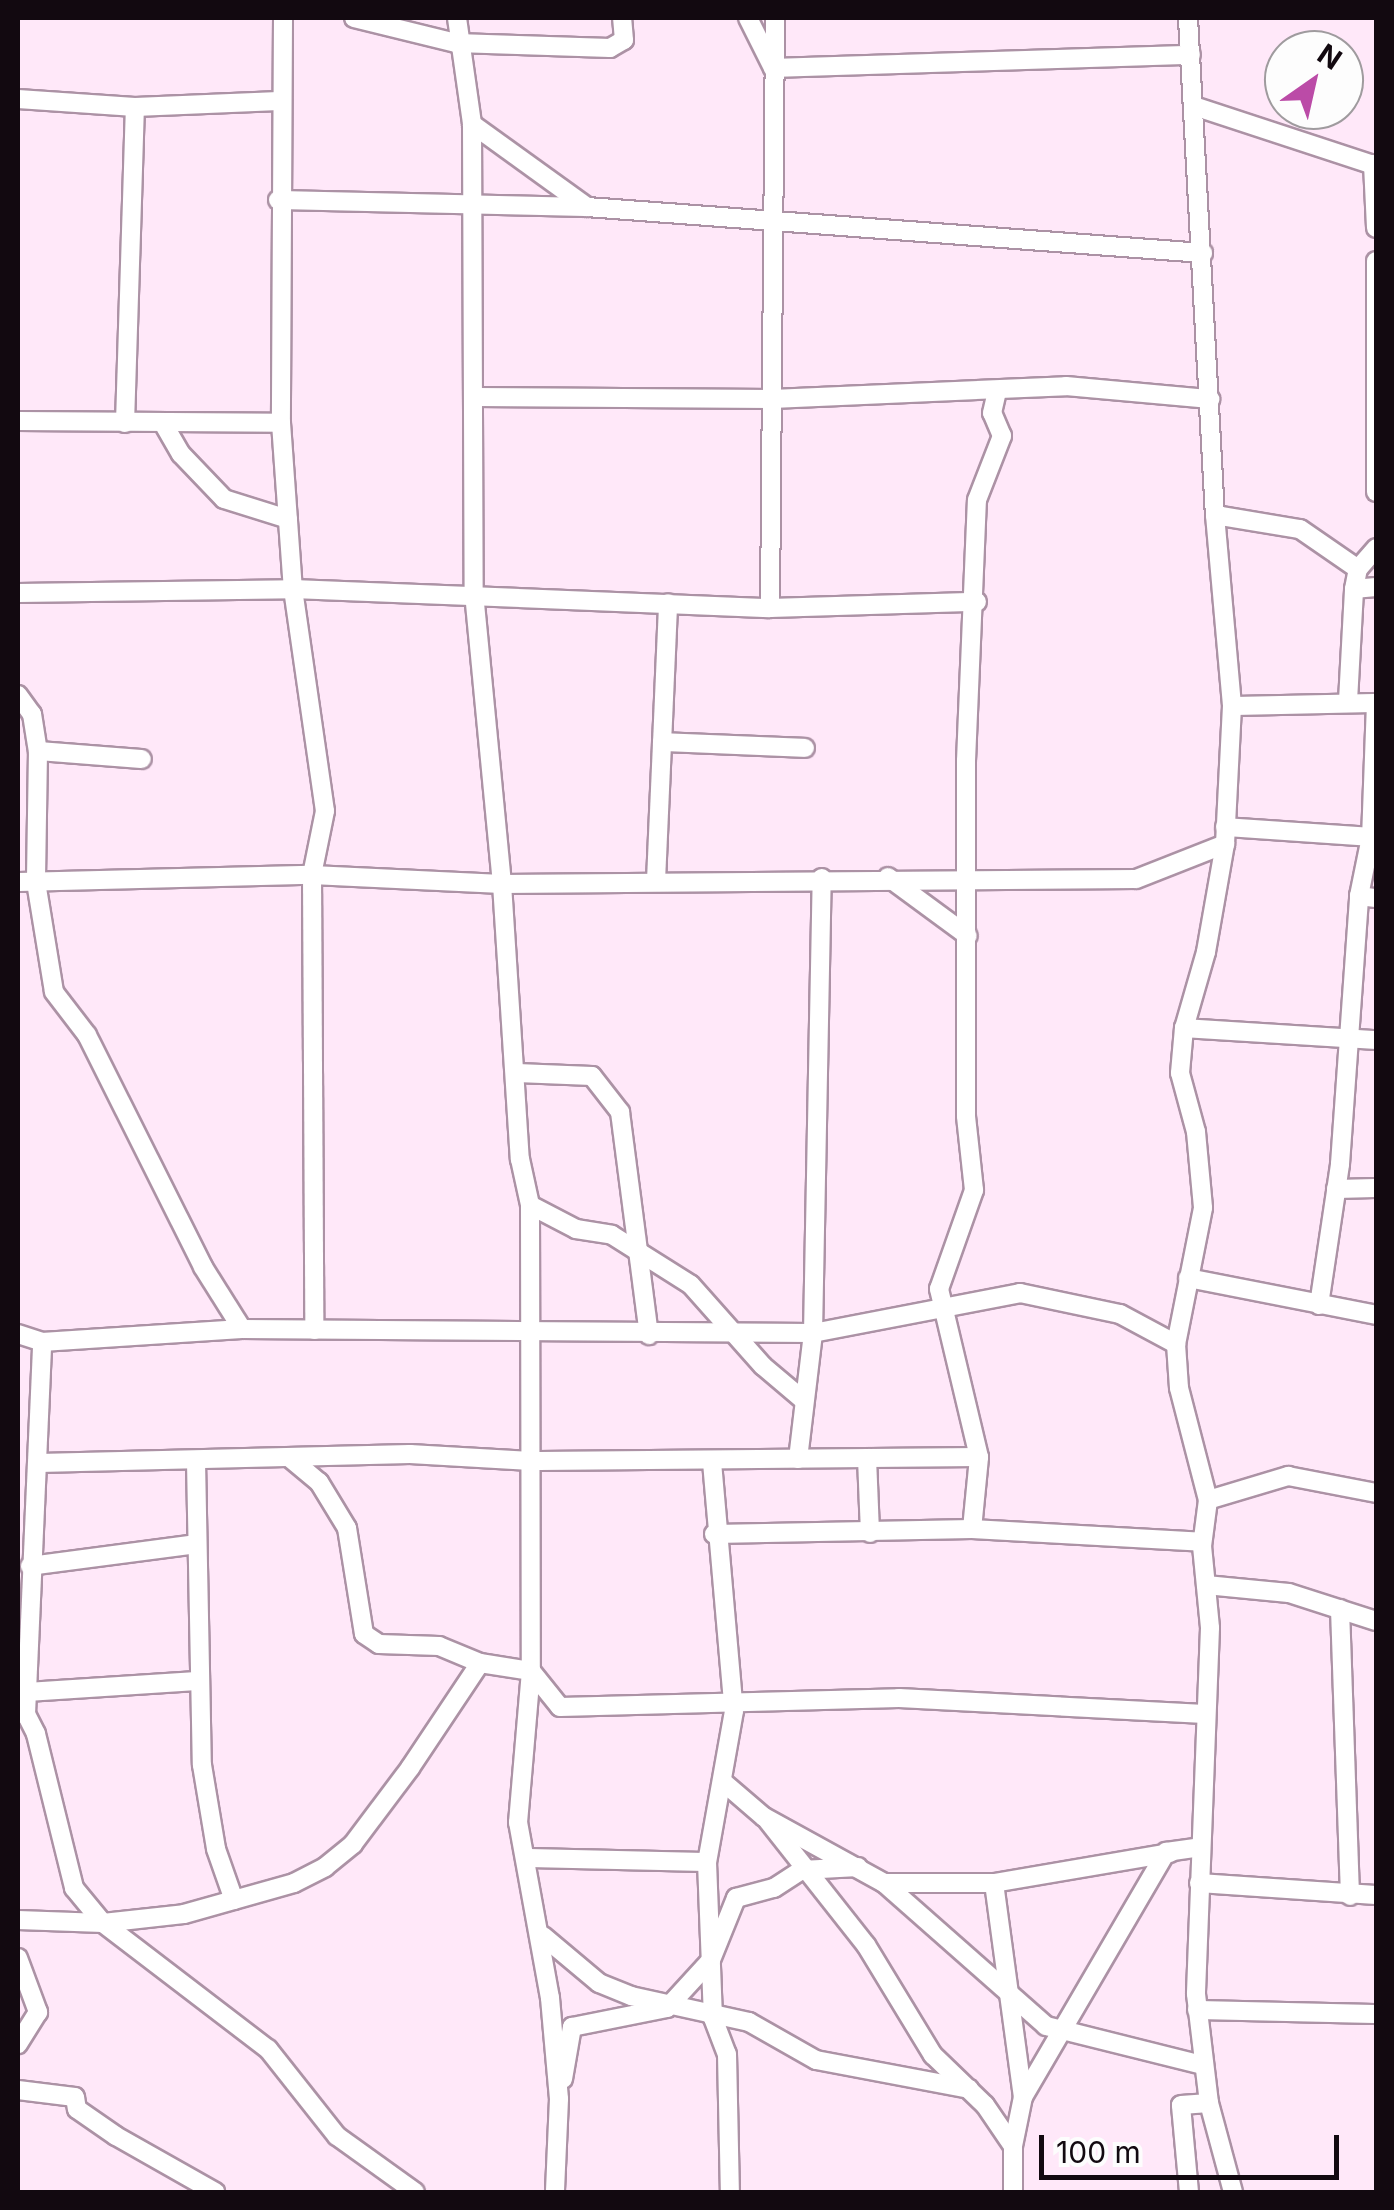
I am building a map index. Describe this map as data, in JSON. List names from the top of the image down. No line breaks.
{"scale_bar":"100 m","north":"top right"}
